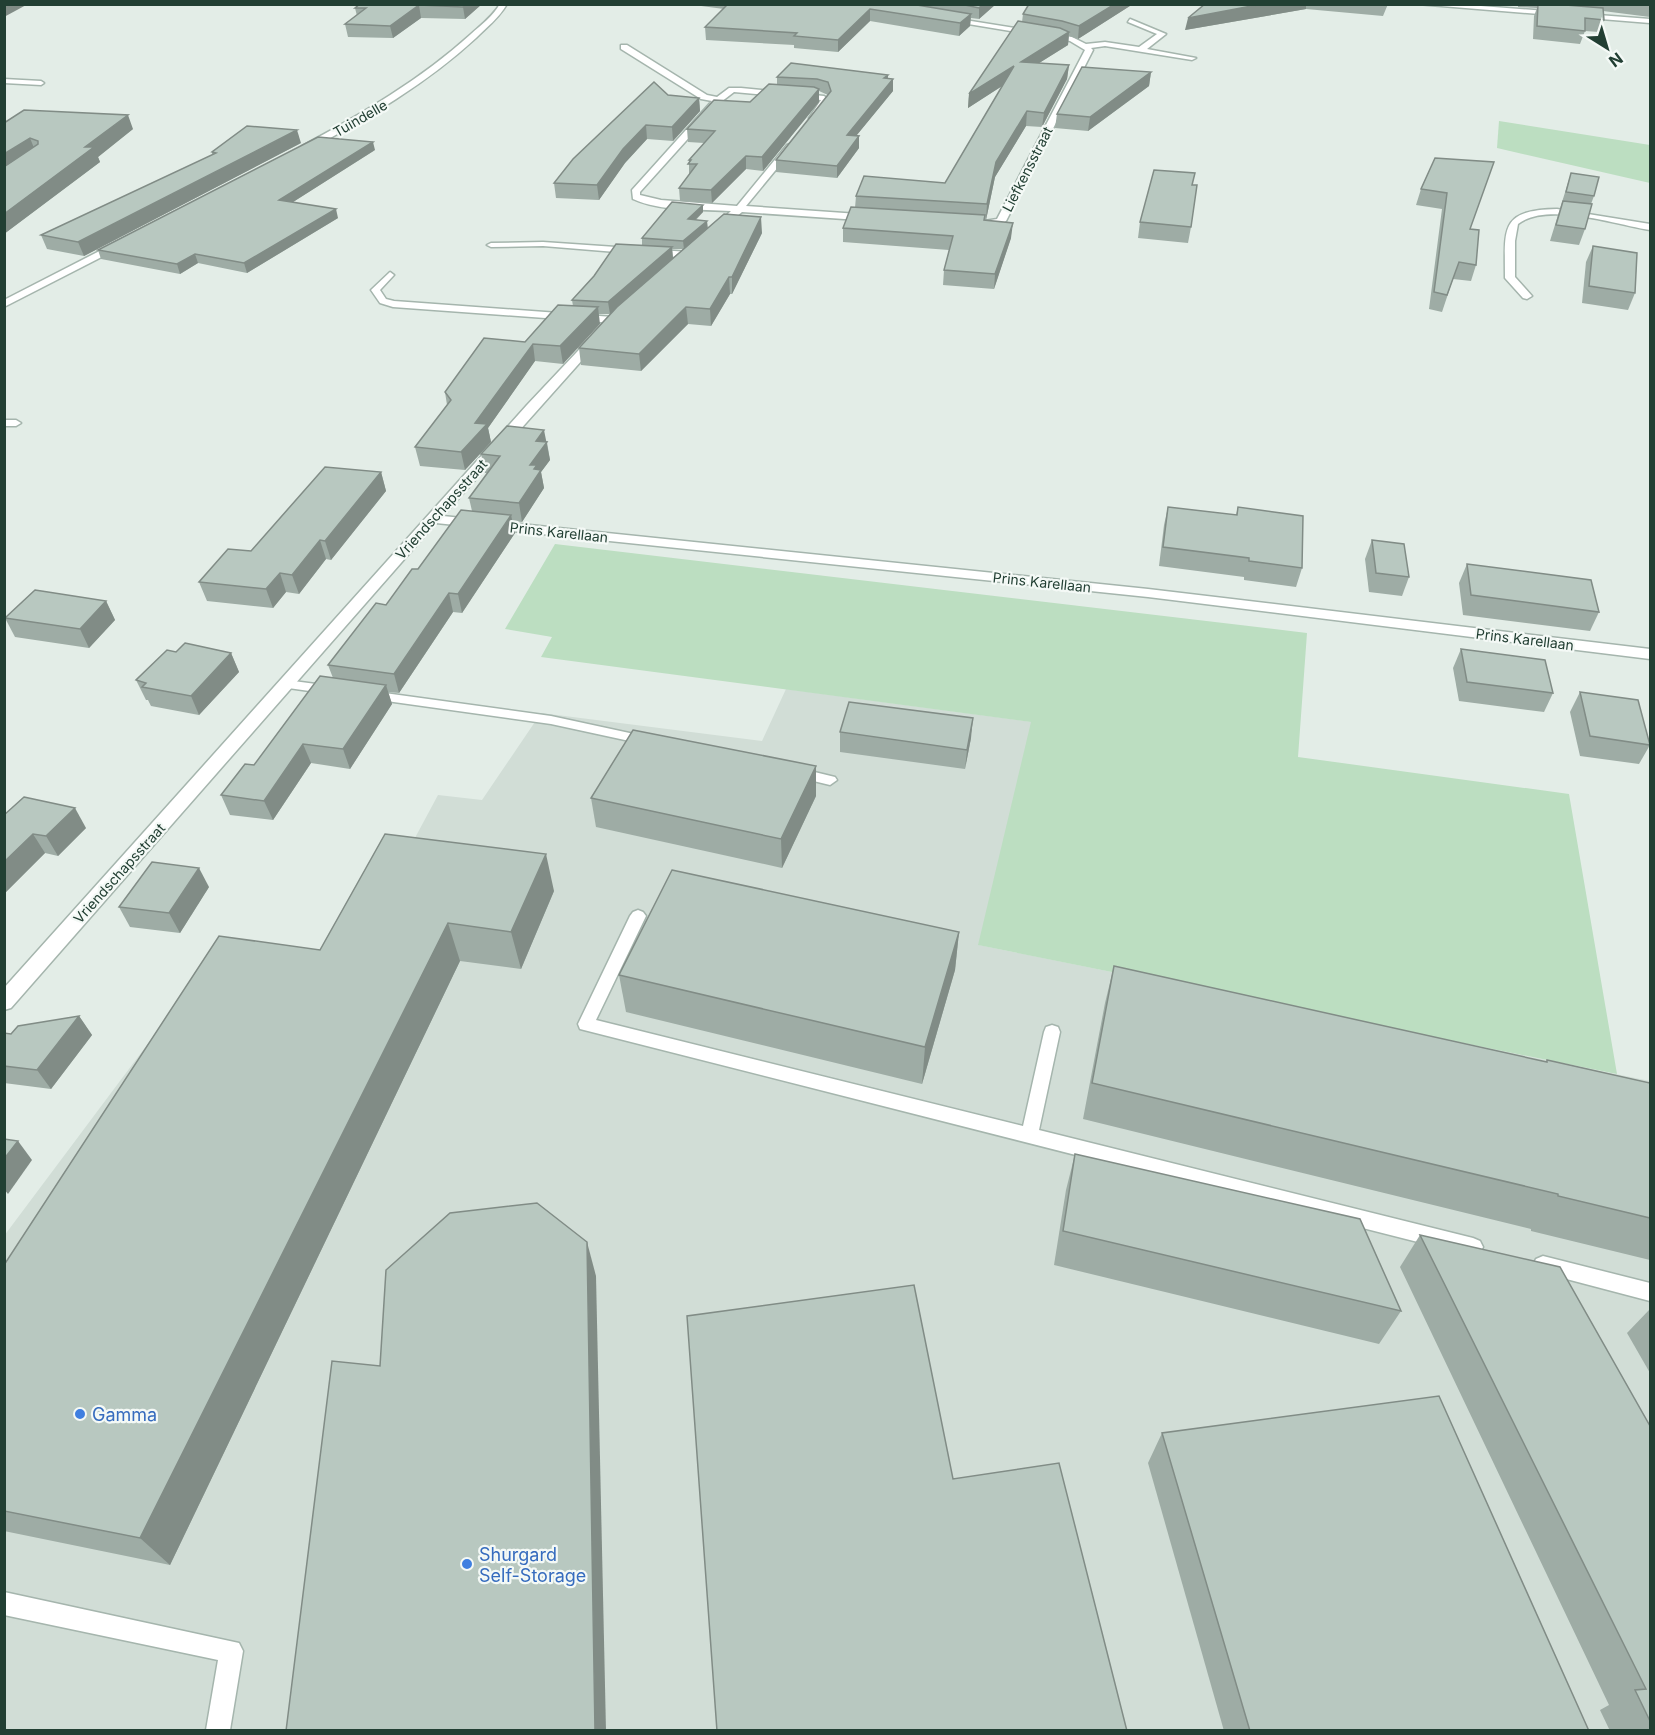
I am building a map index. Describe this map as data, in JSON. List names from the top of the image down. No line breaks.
{"streets":{"street":["Tuindelle","Liefkensstraat","Vriendschapsstraat","Prins Karellaan"]},"crossings":[["Vriendschapsstraat","Prins Karellaan"]],"places":["Gamma","Shurgard Self-Storage"],"north":"bottom right"}
